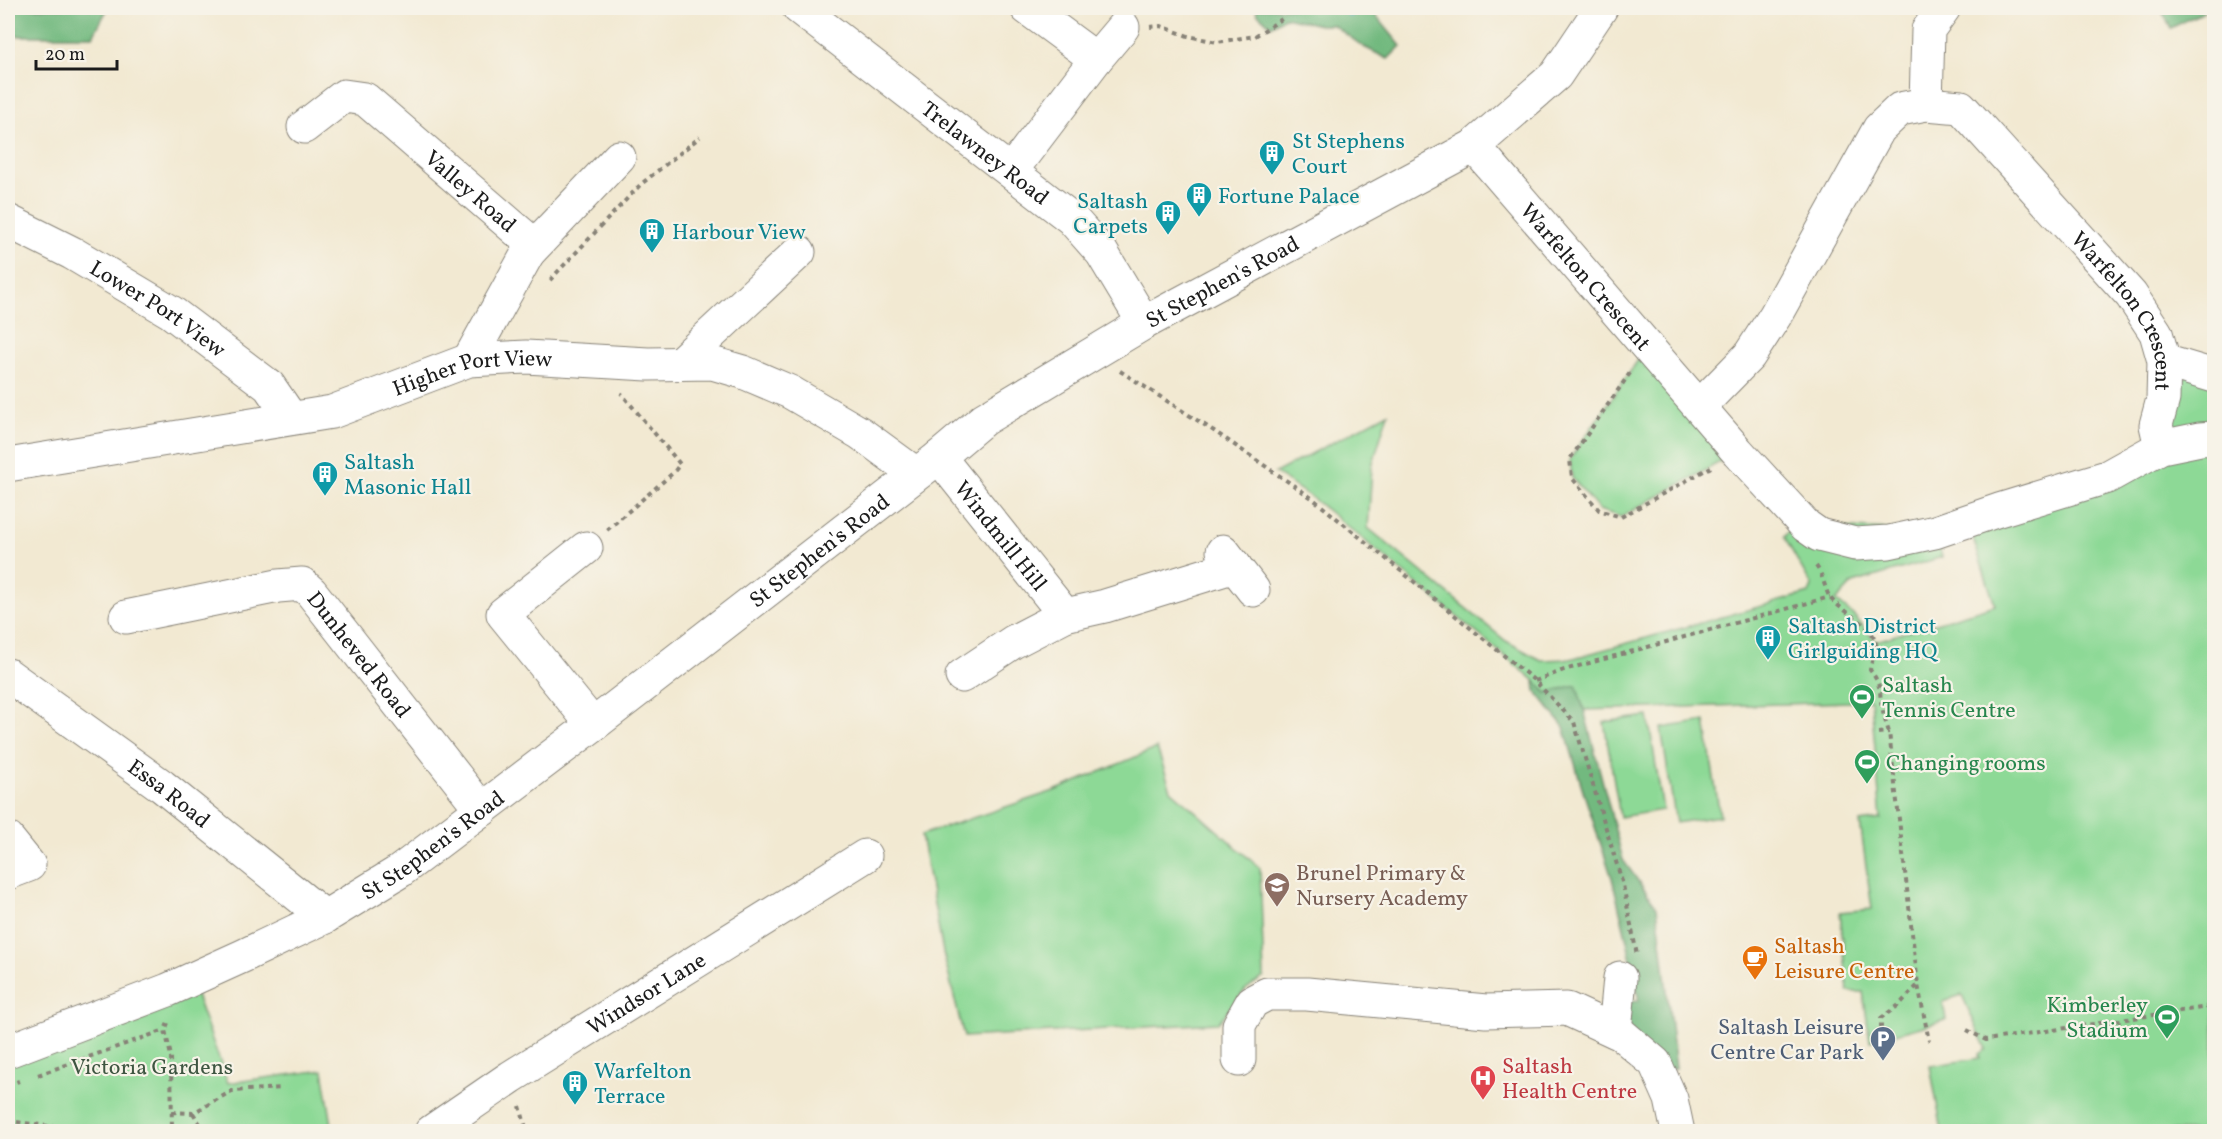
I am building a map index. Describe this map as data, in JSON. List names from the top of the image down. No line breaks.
{"streets":{"street":["Trelawney Road","Valley Road","Warfelton Crescent","St Stephen's Road","Lower Port View","Higher Port View","Windmill Hill","Dunheved Road","Essa Road","Windsor Lane"]},"crossings":[["Trelawney Road","St Stephen's Road"],["Valley Road","Higher Port View"],["Warfelton Crescent","St Stephen's Road"],["St Stephen's Road","Higher Port View"],["St Stephen's Road","Windmill Hill"],["St Stephen's Road","Dunheved Road"],["St Stephen's Road","Essa Road"],["Lower Port View","Higher Port View"],["Higher Port View","Windmill Hill"]],"parks":["Victoria Gardens"],"places":{"building":["St Stephens Court","Fortune Palace","Saltash Carpets","Harbour View","Saltash Masonic Hall","Saltash District Girlguiding HQ","Warfelton Terrace"],"sports":["Saltash Tennis Centre","Changing rooms","Kimberley Stadium"],"school or university":["Brunel Primary & Nursery Academy"],"cafe":["Saltash Leisure Centre"],"parking":["Saltash Leisure Centre Car Park"],"hospital":["Saltash Health Centre"]},"scale_bar":"20 m"}
